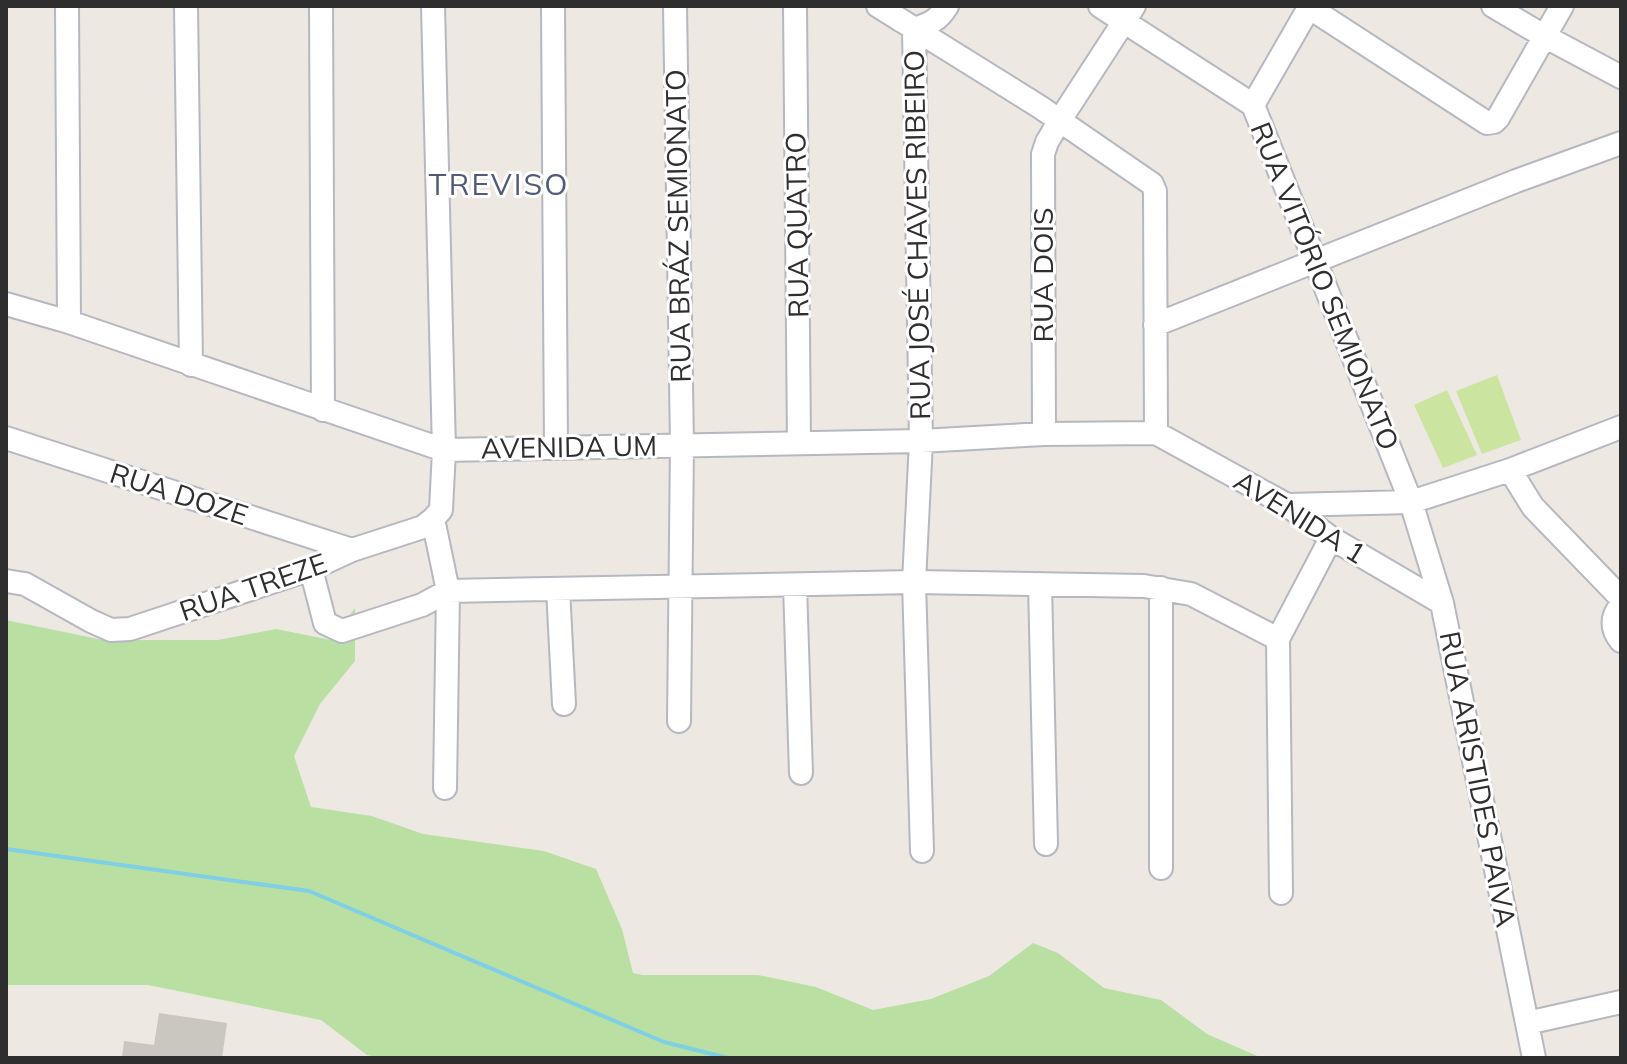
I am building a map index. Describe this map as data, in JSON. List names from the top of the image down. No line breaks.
{"streets":{"street":["RUA QUATRO","RUA BRÁZ SEMIONATO","RUA JOSÉ CHAVES RIBEIRO","RUA DOIS","RUA VITÓRIO SEMIONATO","AVENIDA UM","RUA DOZE","AVENIDA 1","RUA TREZE","RUA ARISTIDES PAIVA"]},"crossings":[["RUA QUATRO","AVENIDA UM"],["RUA BRÁZ SEMIONATO","AVENIDA UM"],["RUA JOSÉ CHAVES RIBEIRO","AVENIDA UM"],["RUA DOIS","RUA VITÓRIO SEMIONATO"],["RUA DOIS","AVENIDA UM"],["RUA VITÓRIO SEMIONATO","RUA ARISTIDES PAIVA"],["AVENIDA UM","AVENIDA 1"],["RUA DOZE","RUA TREZE"],["AVENIDA 1","RUA ARISTIDES PAIVA"]],"districts":["TREVISO"]}
